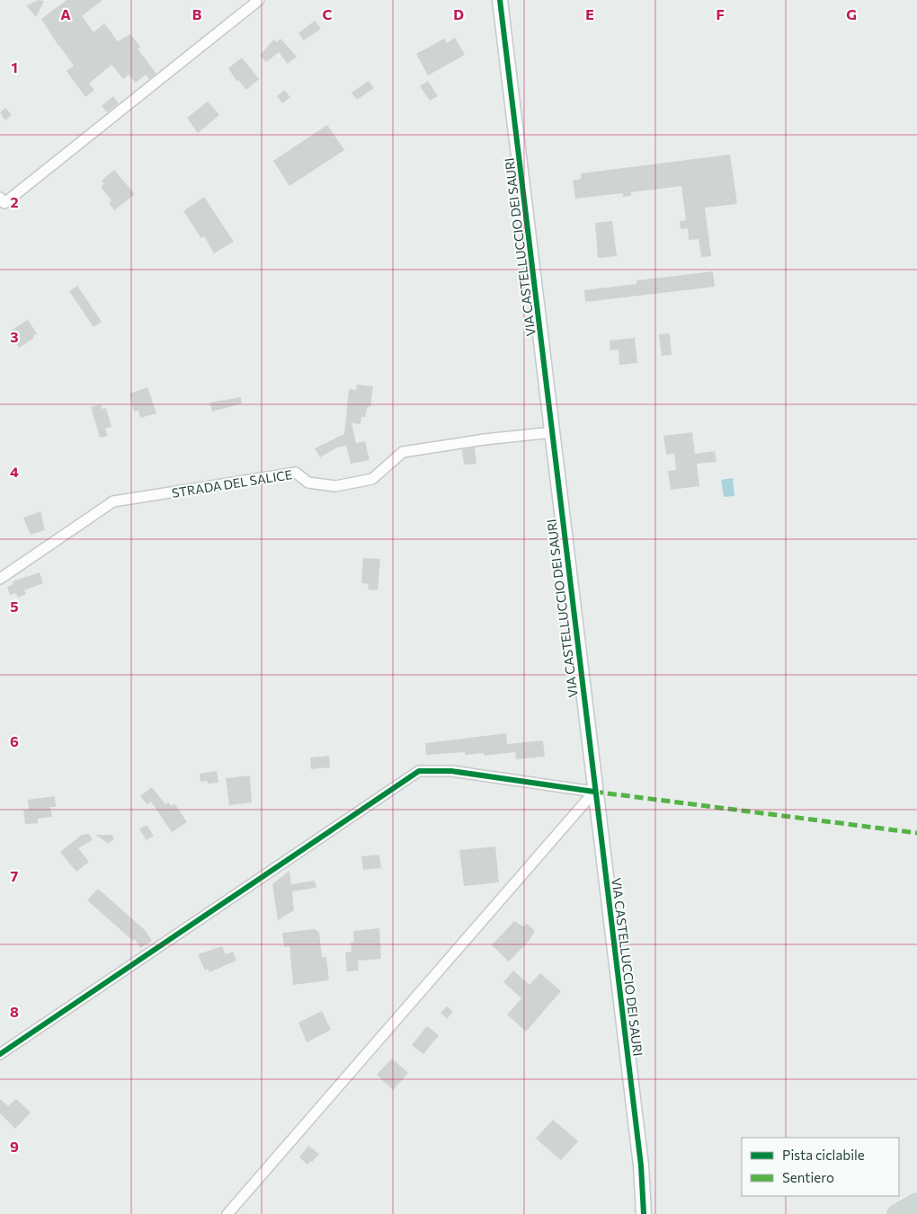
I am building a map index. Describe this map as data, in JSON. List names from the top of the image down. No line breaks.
{"streets":{"street":["VIA CASTELLUCCIO DEI SAURI","STRADA DEL SALICE"]},"crossings":[["VIA CASTELLUCCIO DEI SAURI","STRADA DEL SALICE"]],"legend":["Pista ciclabile","Sentiero"],"grid":{"columns":["A","B","C","D","E","F","G"],"rows":["1","2","3","4","5","6","7","8","9"]}}
